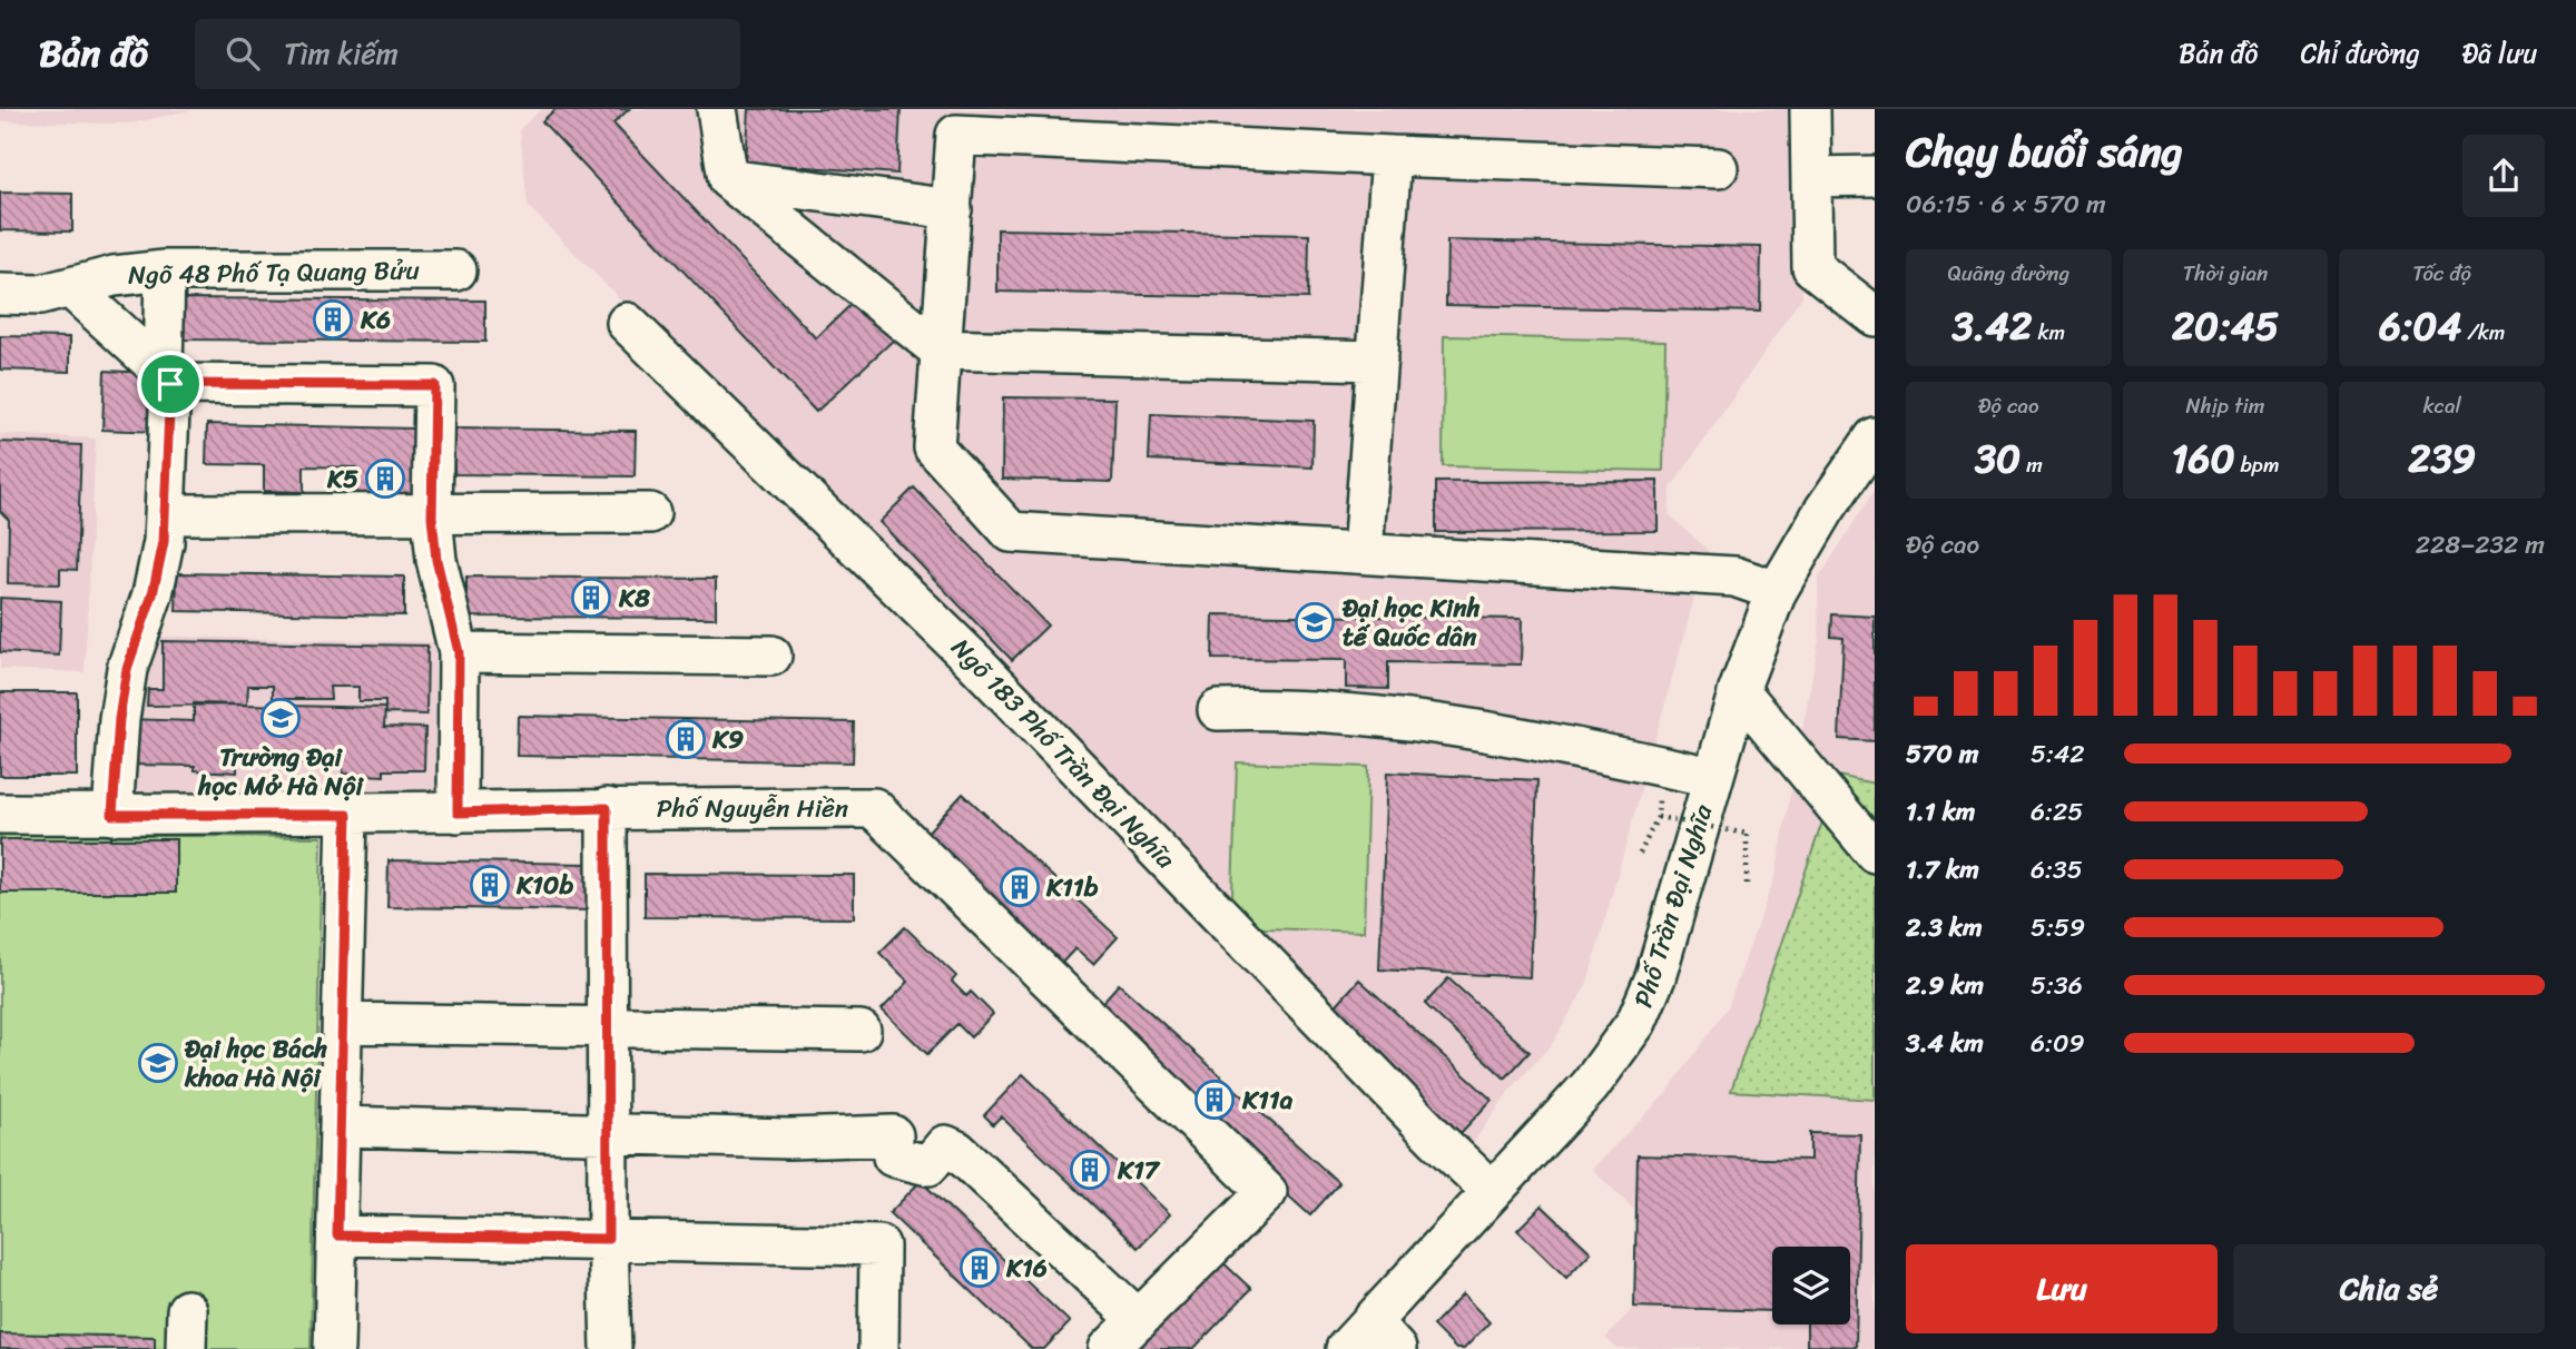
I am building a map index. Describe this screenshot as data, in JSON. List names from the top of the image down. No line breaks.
{"streets":{"street":["Ngõ 48 Phố Tạ Quang Bửu","Ngõ 183 Phố Trần Đại Nghĩa","Phố Nguyễn Hiền","Phố Trần Đại Nghĩa"]},"crossings":[["Ngõ 183 Phố Trần Đại Nghĩa","Phố Trần Đại Nghĩa"]],"places":{"building":["K6","K5","K8","K9","K10b","K11b","K11a","K17","K16"],"school or university":["Đại học Kinh tế Quốc dân","Trường Đại học Mở Hà Nội","Đại học Bách khoa Hà Nội"]},"page":{"header":"Bản đồ","search":"Tìm kiếm","nav":["Bản đồ","Chỉ đường","Đã lưu"],"heading":["Chạy buổi sáng","06:15 · 6 × 570 m"],"stats":[["Quãng đường","3.42 km"],["Thời gian","20:45"],["Tốc độ","6:04 /km"],["Độ cao","30 m"],["Nhịp tim","160 bpm"],["kcal","239"]],"chart":["Độ cao","228–232 m"],"list":[{"name":"570 m","note":"5:42"},{"name":"1.1 km","note":"6:25"},{"name":"1.7 km","note":"6:35"},{"name":"2.3 km","note":"5:59"},{"name":"2.9 km","note":"5:36"},{"name":"3.4 km","note":"6:09"}],"buttons":["Lưu","Chia sẻ"]}}
